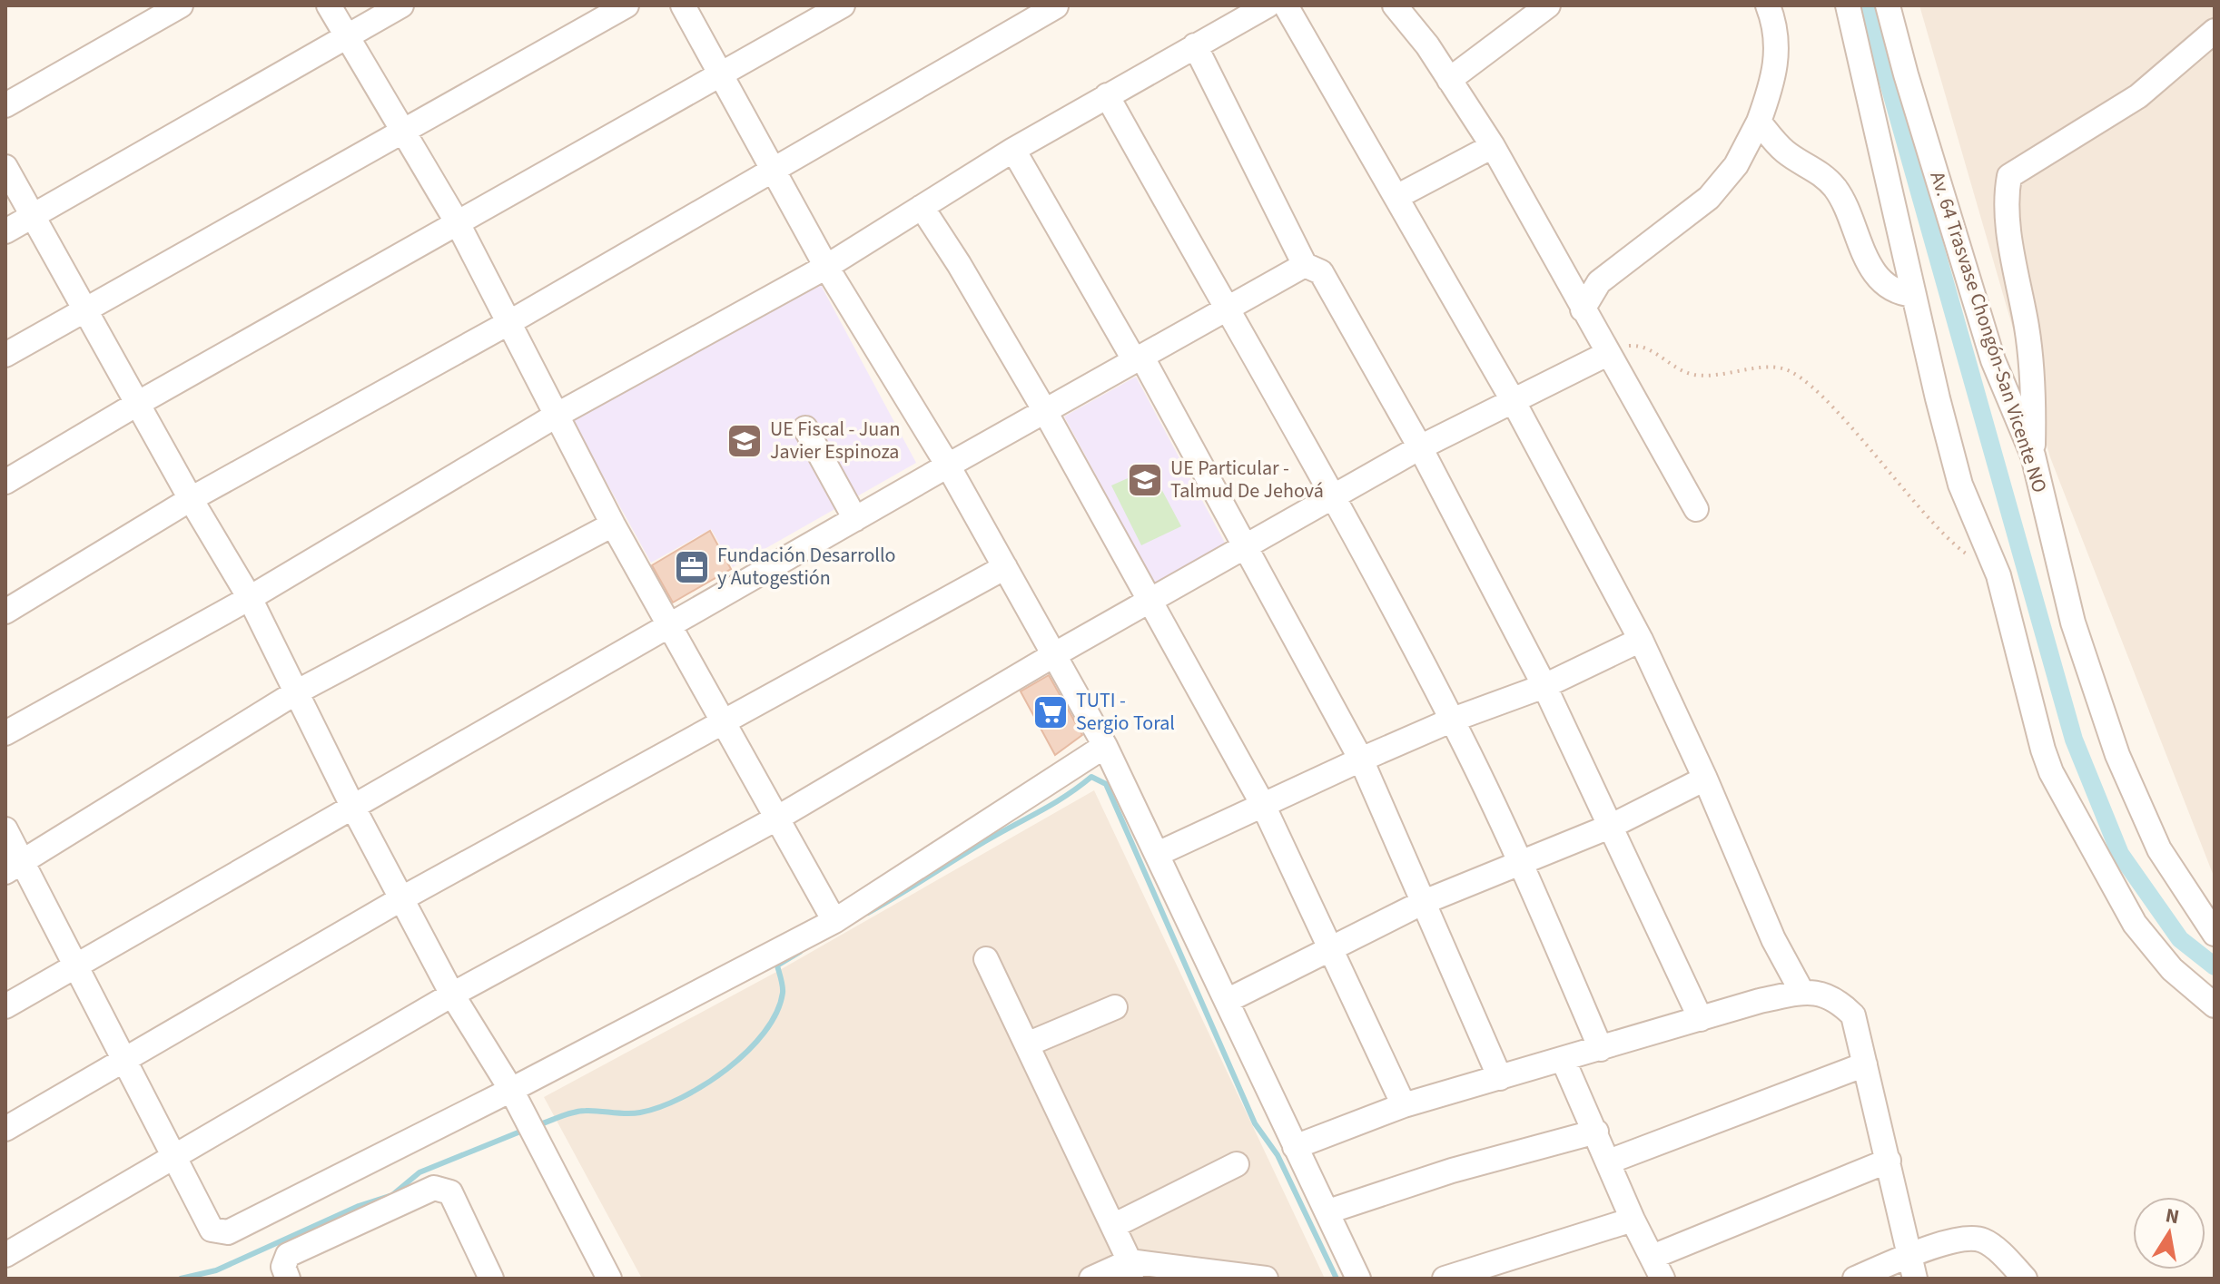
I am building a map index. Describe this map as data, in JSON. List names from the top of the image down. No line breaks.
{"streets":{"street":["Av. 64 Trasvase Chongón-San Vicente NO"]},"places":{"school or university":["UE Fiscal - Juan Javier Espinoza","UE Particular - Talmud De Jehová"],"office":["Fundación Desarrollo y Autogestión"],"supermarket":["TUTI - Sergio Toral"]},"north":"top"}
